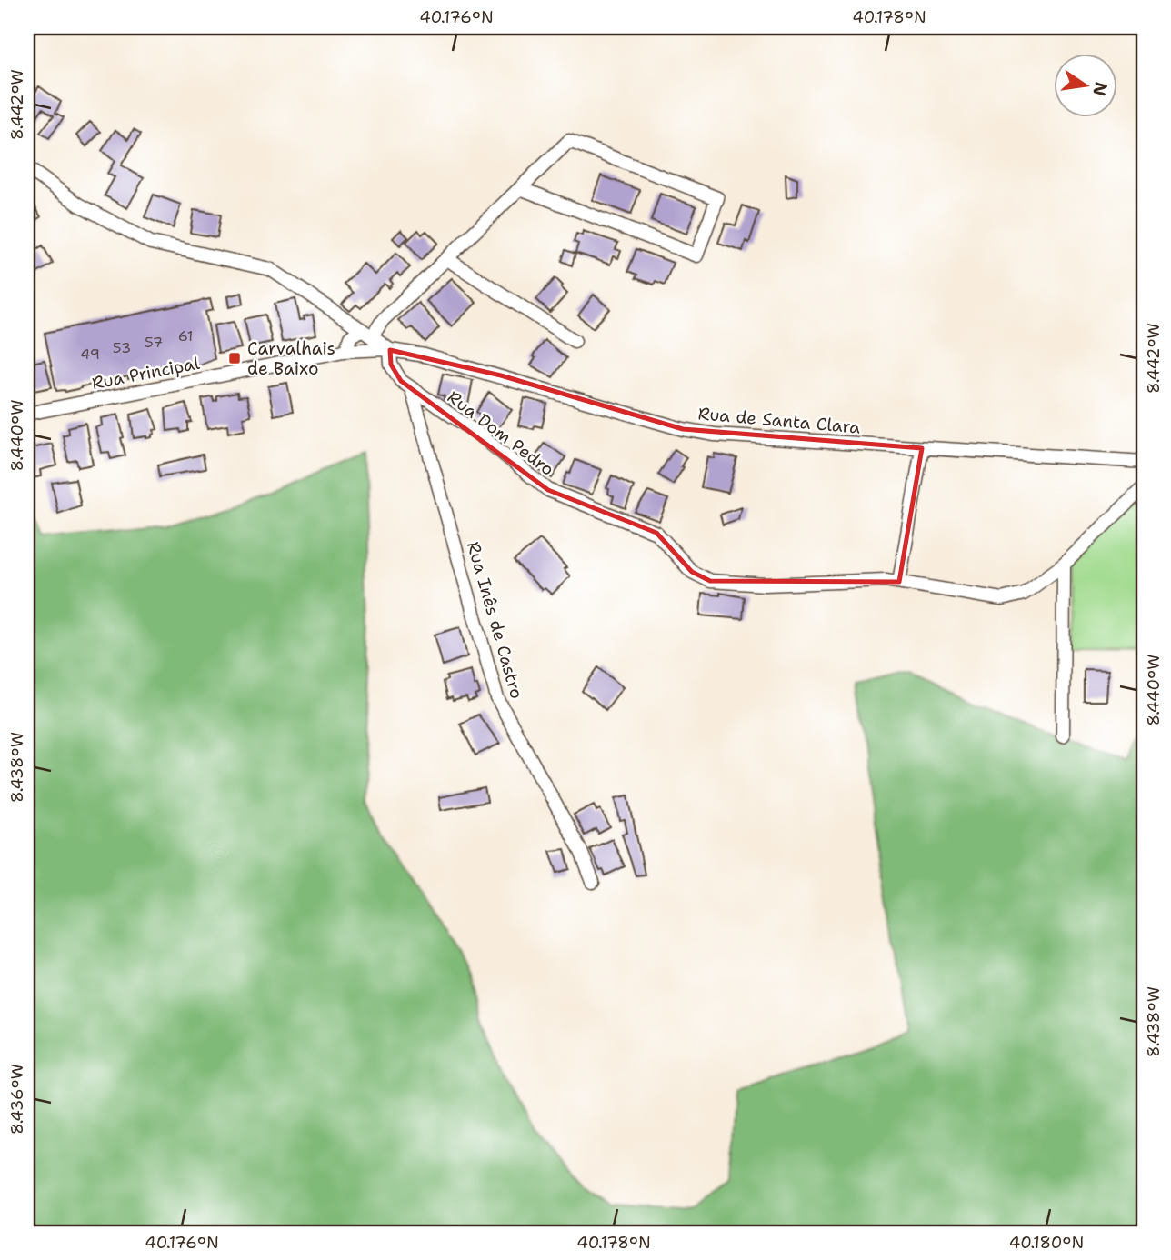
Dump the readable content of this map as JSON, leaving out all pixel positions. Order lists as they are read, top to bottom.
{
  "streets": {
    "street": [
      "Rua Principal",
      "Rua de Santa Clara",
      "Rua Dom Pedro",
      "Rua Inês de Castro"
    ]
  },
  "crossings": [
    ["Rua Principal", "Rua de Santa Clara"],
    ["Rua Principal", "Rua Dom Pedro"],
    ["Rua de Santa Clara", "Rua Dom Pedro"],
    ["Rua Dom Pedro", "Rua Inês de Castro"]
  ],
  "places": {
    "transit": ["Carvalhais de Baixo"]
  },
  "house_numbers": [
    "61",
    "57",
    "53",
    "49"
  ],
  "north": "right",
  "coordinates": [
    "40.176°N",
    "40.178°N",
    "8.442°W",
    "8.440°W",
    "8.438°W",
    "8.436°W",
    "40.180°N"
  ]
}
